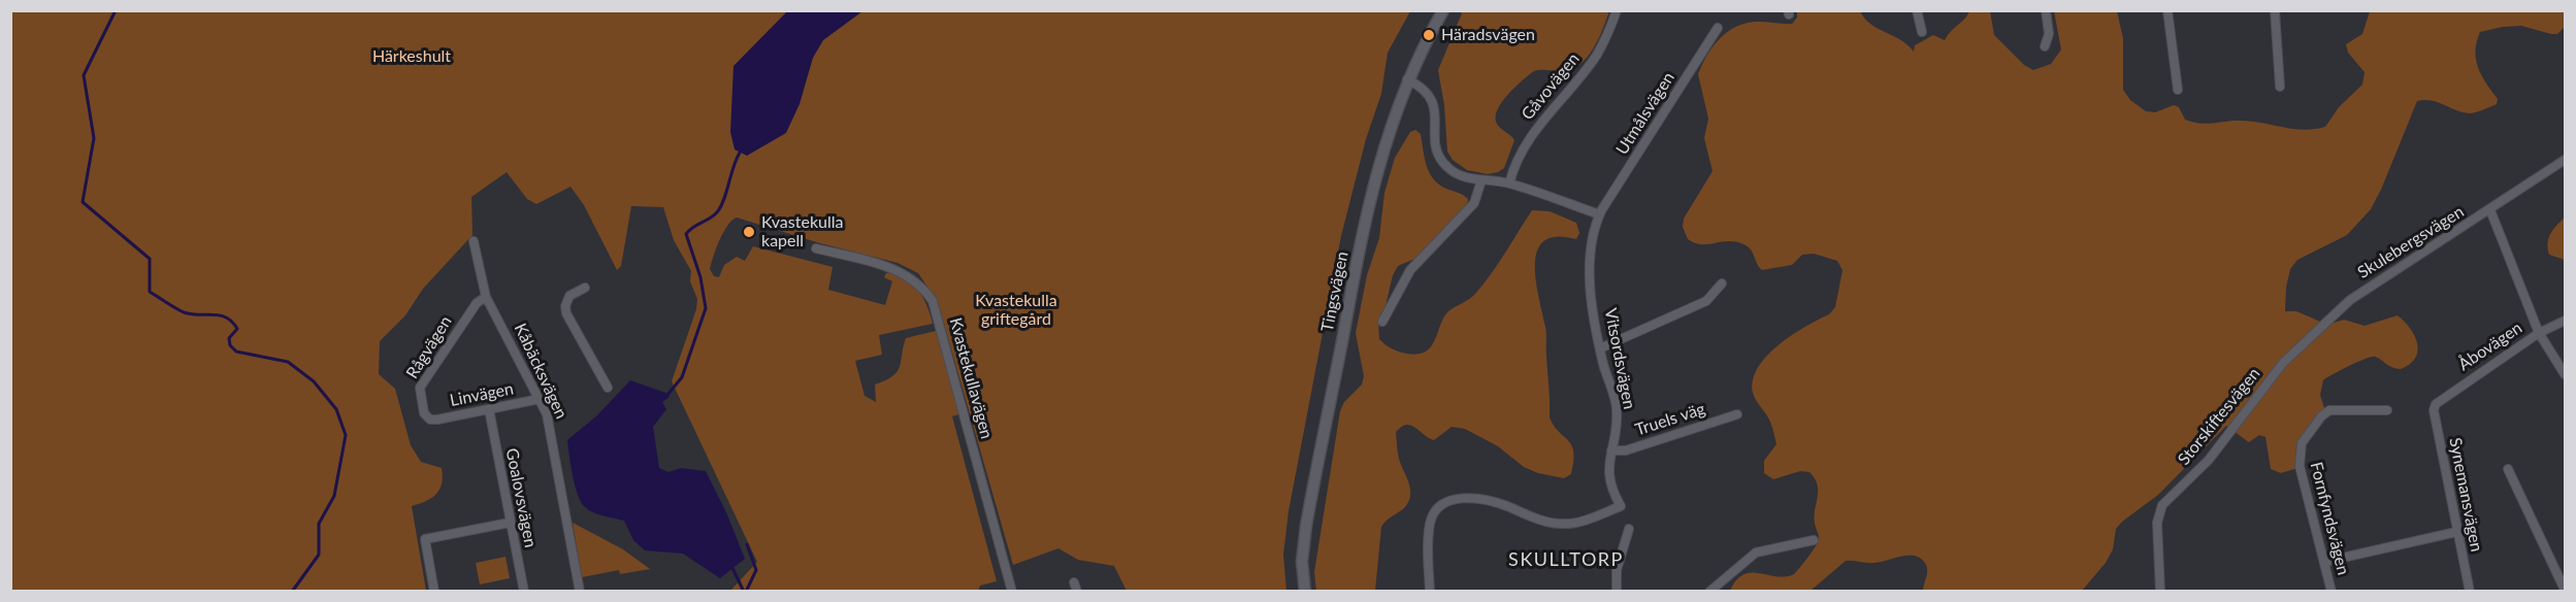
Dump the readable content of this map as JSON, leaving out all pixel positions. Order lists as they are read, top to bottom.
{
  "streets": {
    "street": [
      "Gåvovägen",
      "Utmålsvägen",
      "Skulebergsvägen",
      "Tingsvägen",
      "Åbovägen",
      "Rågvägen",
      "Vitsordsvägen",
      "Kåbäcksvägen",
      "Kvastekullavägen",
      "Linvägen",
      "Storskiftesvägen",
      "Truels väg",
      "Synemansvägen",
      "Goalovsvägen",
      "Fornfyndsvägen"
    ]
  },
  "crossings": [
    ["Utmålsvägen", "Vitsordsvägen"],
    ["Skulebergsvägen", "Storskiftesvägen"],
    ["Åbovägen", "Synemansvägen"],
    ["Rågvägen", "Kåbäcksvägen"],
    ["Rågvägen", "Linvägen"],
    ["Vitsordsvägen", "Truels väg"],
    ["Kåbäcksvägen", "Linvägen"],
    ["Linvägen", "Goalovsvägen"]
  ],
  "districts": ["SKULLTORP"],
  "parks": ["Härkeshult", "Kvastekulla griftegård"],
  "places": ["Häradsvägen", "Kvastekulla kapell"]
}
